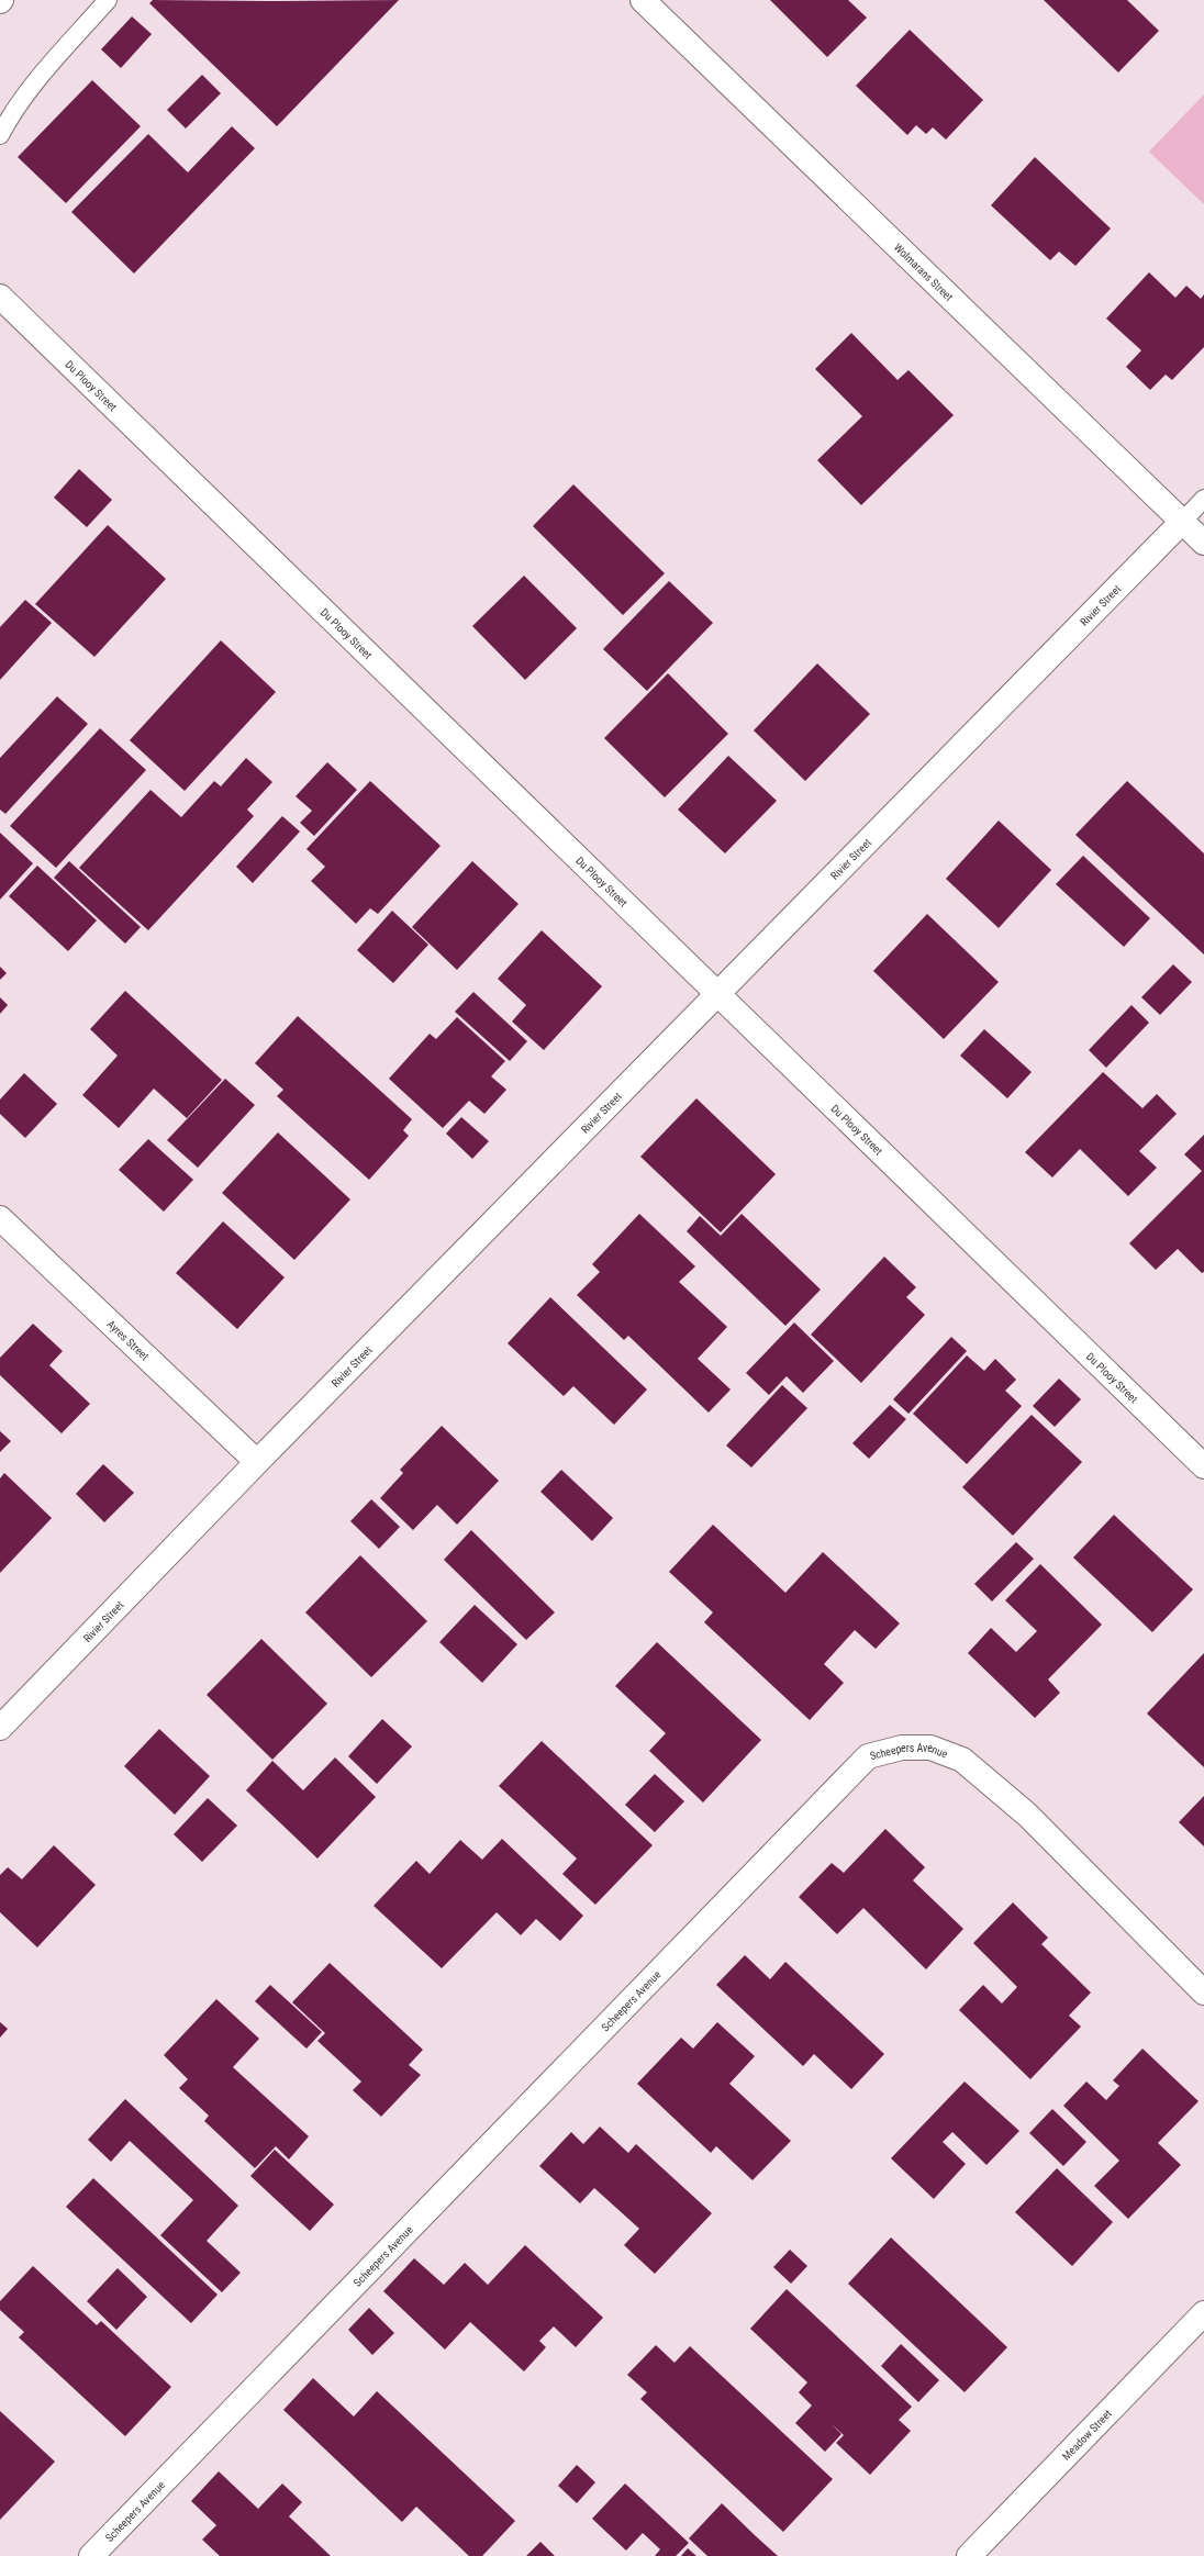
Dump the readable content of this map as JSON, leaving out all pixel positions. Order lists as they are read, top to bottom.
{
  "streets": {
    "street": [
      "Wolmarans Street",
      "Du Plooy Street",
      "Rivier Street",
      "Ayres Street",
      "Scheepers Avenue",
      "Meadow Street"
    ]
  },
  "crossings": [
    ["Wolmarans Street", "Rivier Street"],
    ["Du Plooy Street", "Rivier Street"],
    ["Rivier Street", "Ayres Street"]
  ]
}
